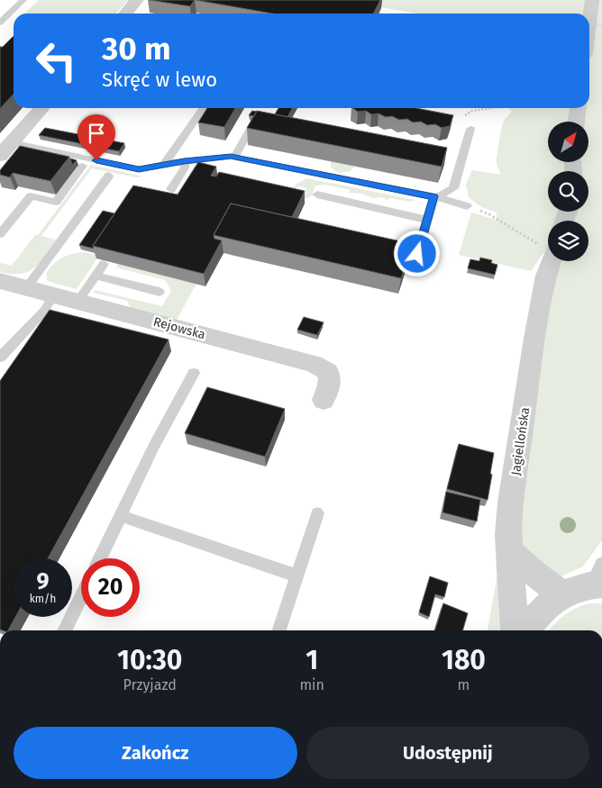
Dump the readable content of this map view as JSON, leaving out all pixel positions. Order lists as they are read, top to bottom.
{
  "streets": {
    "street": ["Rejowska", "Jagiellońska"]
  },
  "north": "top right",
  "page": {
    "turn": ["30 m", "Skręć w lewo"],
    "speed": "9 km/h",
    "limit": "20",
    "eta": [
      "10:30",
      "Przyjazd",
      "1",
      "min",
      "180",
      "m"
    ],
    "buttons": ["Zakończ", "Udostępnij"]
  }
}
